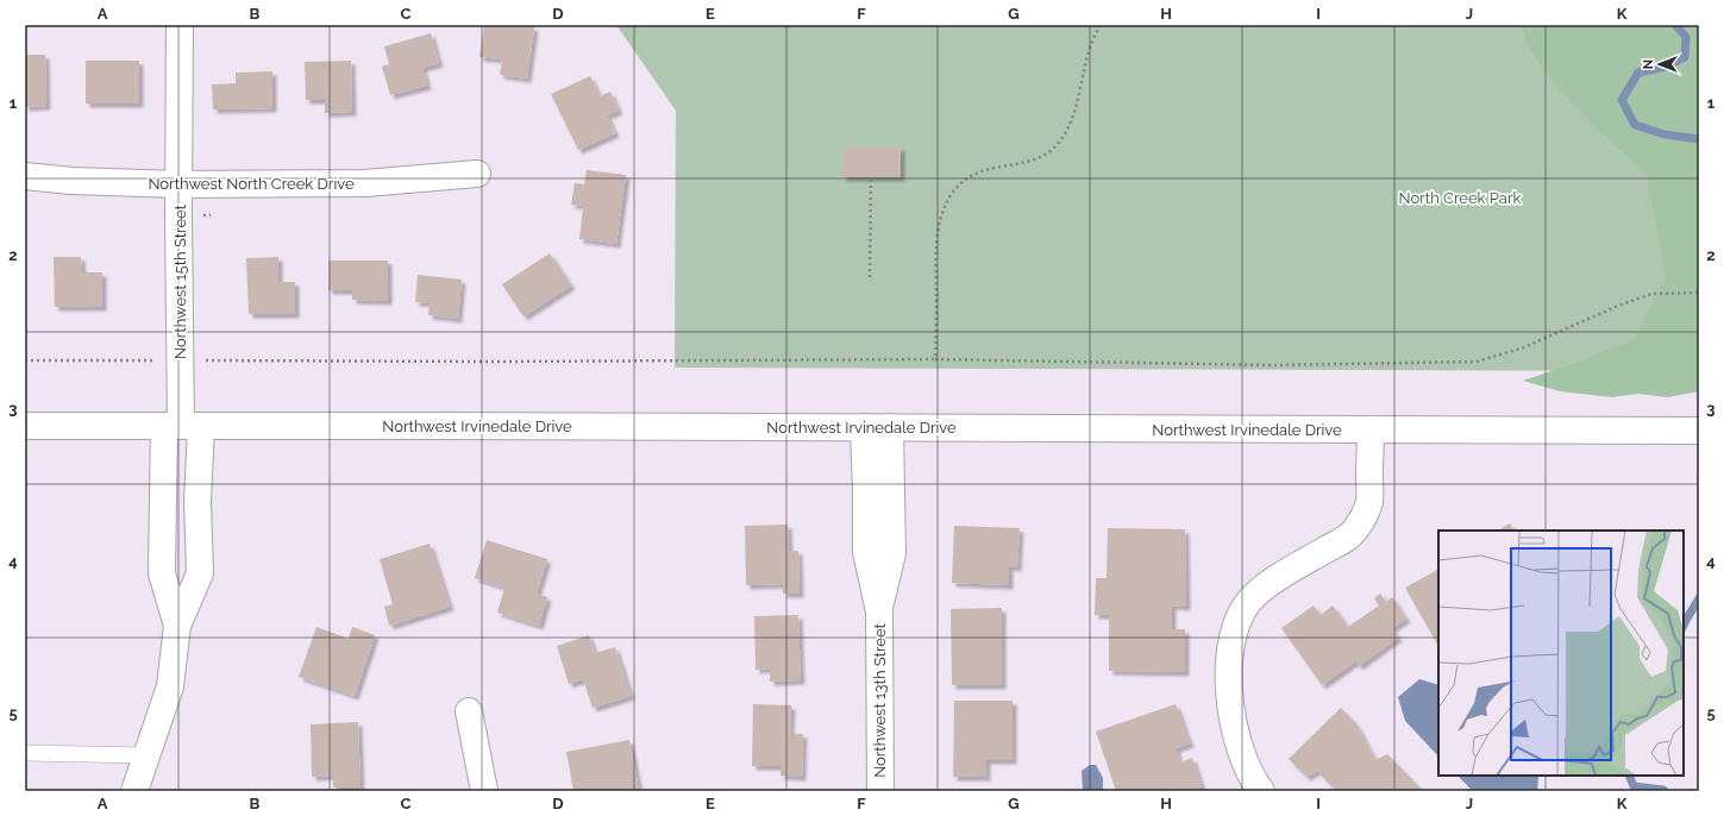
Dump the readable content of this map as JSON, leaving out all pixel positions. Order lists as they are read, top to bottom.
{
  "streets": {
    "street": [
      "Northwest North Creek Drive",
      "Northwest 15th Street",
      "Northwest Irvinedale Drive",
      "Northwest 13th Street"
    ]
  },
  "crossings": [
    ["Northwest North Creek Drive", "Northwest 15th Street"],
    ["Northwest 15th Street", "Northwest Irvinedale Drive"],
    ["Northwest Irvinedale Drive", "Northwest 13th Street"]
  ],
  "parks": ["North Creek Park"],
  "north": "left",
  "grid": {
    "columns": [
      "A",
      "B",
      "C",
      "D",
      "E",
      "F",
      "G",
      "H",
      "I",
      "J",
      "K"
    ],
    "rows": [
      "1",
      "2",
      "3",
      "4",
      "5"
    ]
  }
}
